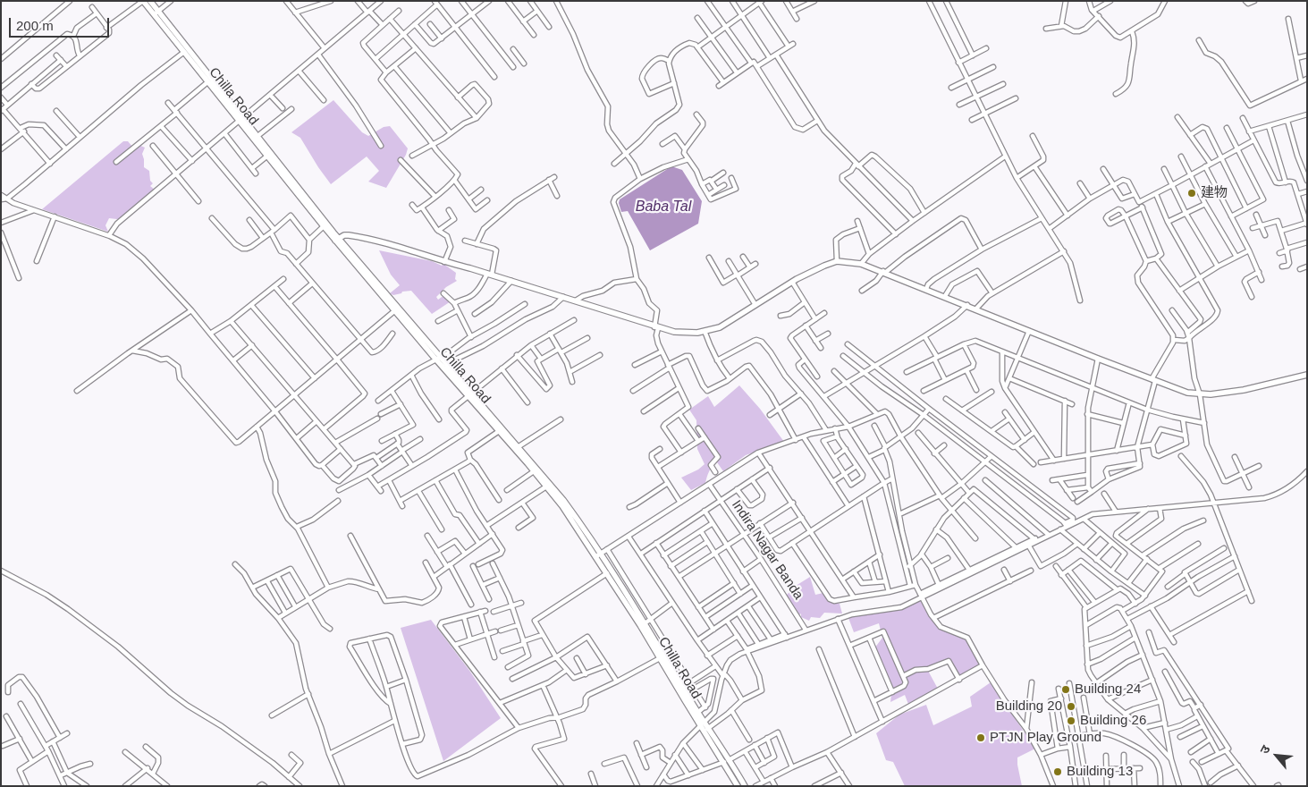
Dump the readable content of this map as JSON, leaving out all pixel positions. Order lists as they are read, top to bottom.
{
  "streets": {
    "main road": ["Chilla Road"],
    "street": ["Indira Nagar Banda"]
  },
  "water": ["Baba Tal"],
  "places": [
    "建物",
    "Building 24",
    "Building 20",
    "Building 26",
    "PTJN Play Ground",
    "Building 13"
  ],
  "scale_bar": "200 m",
  "north": "top left"
}
